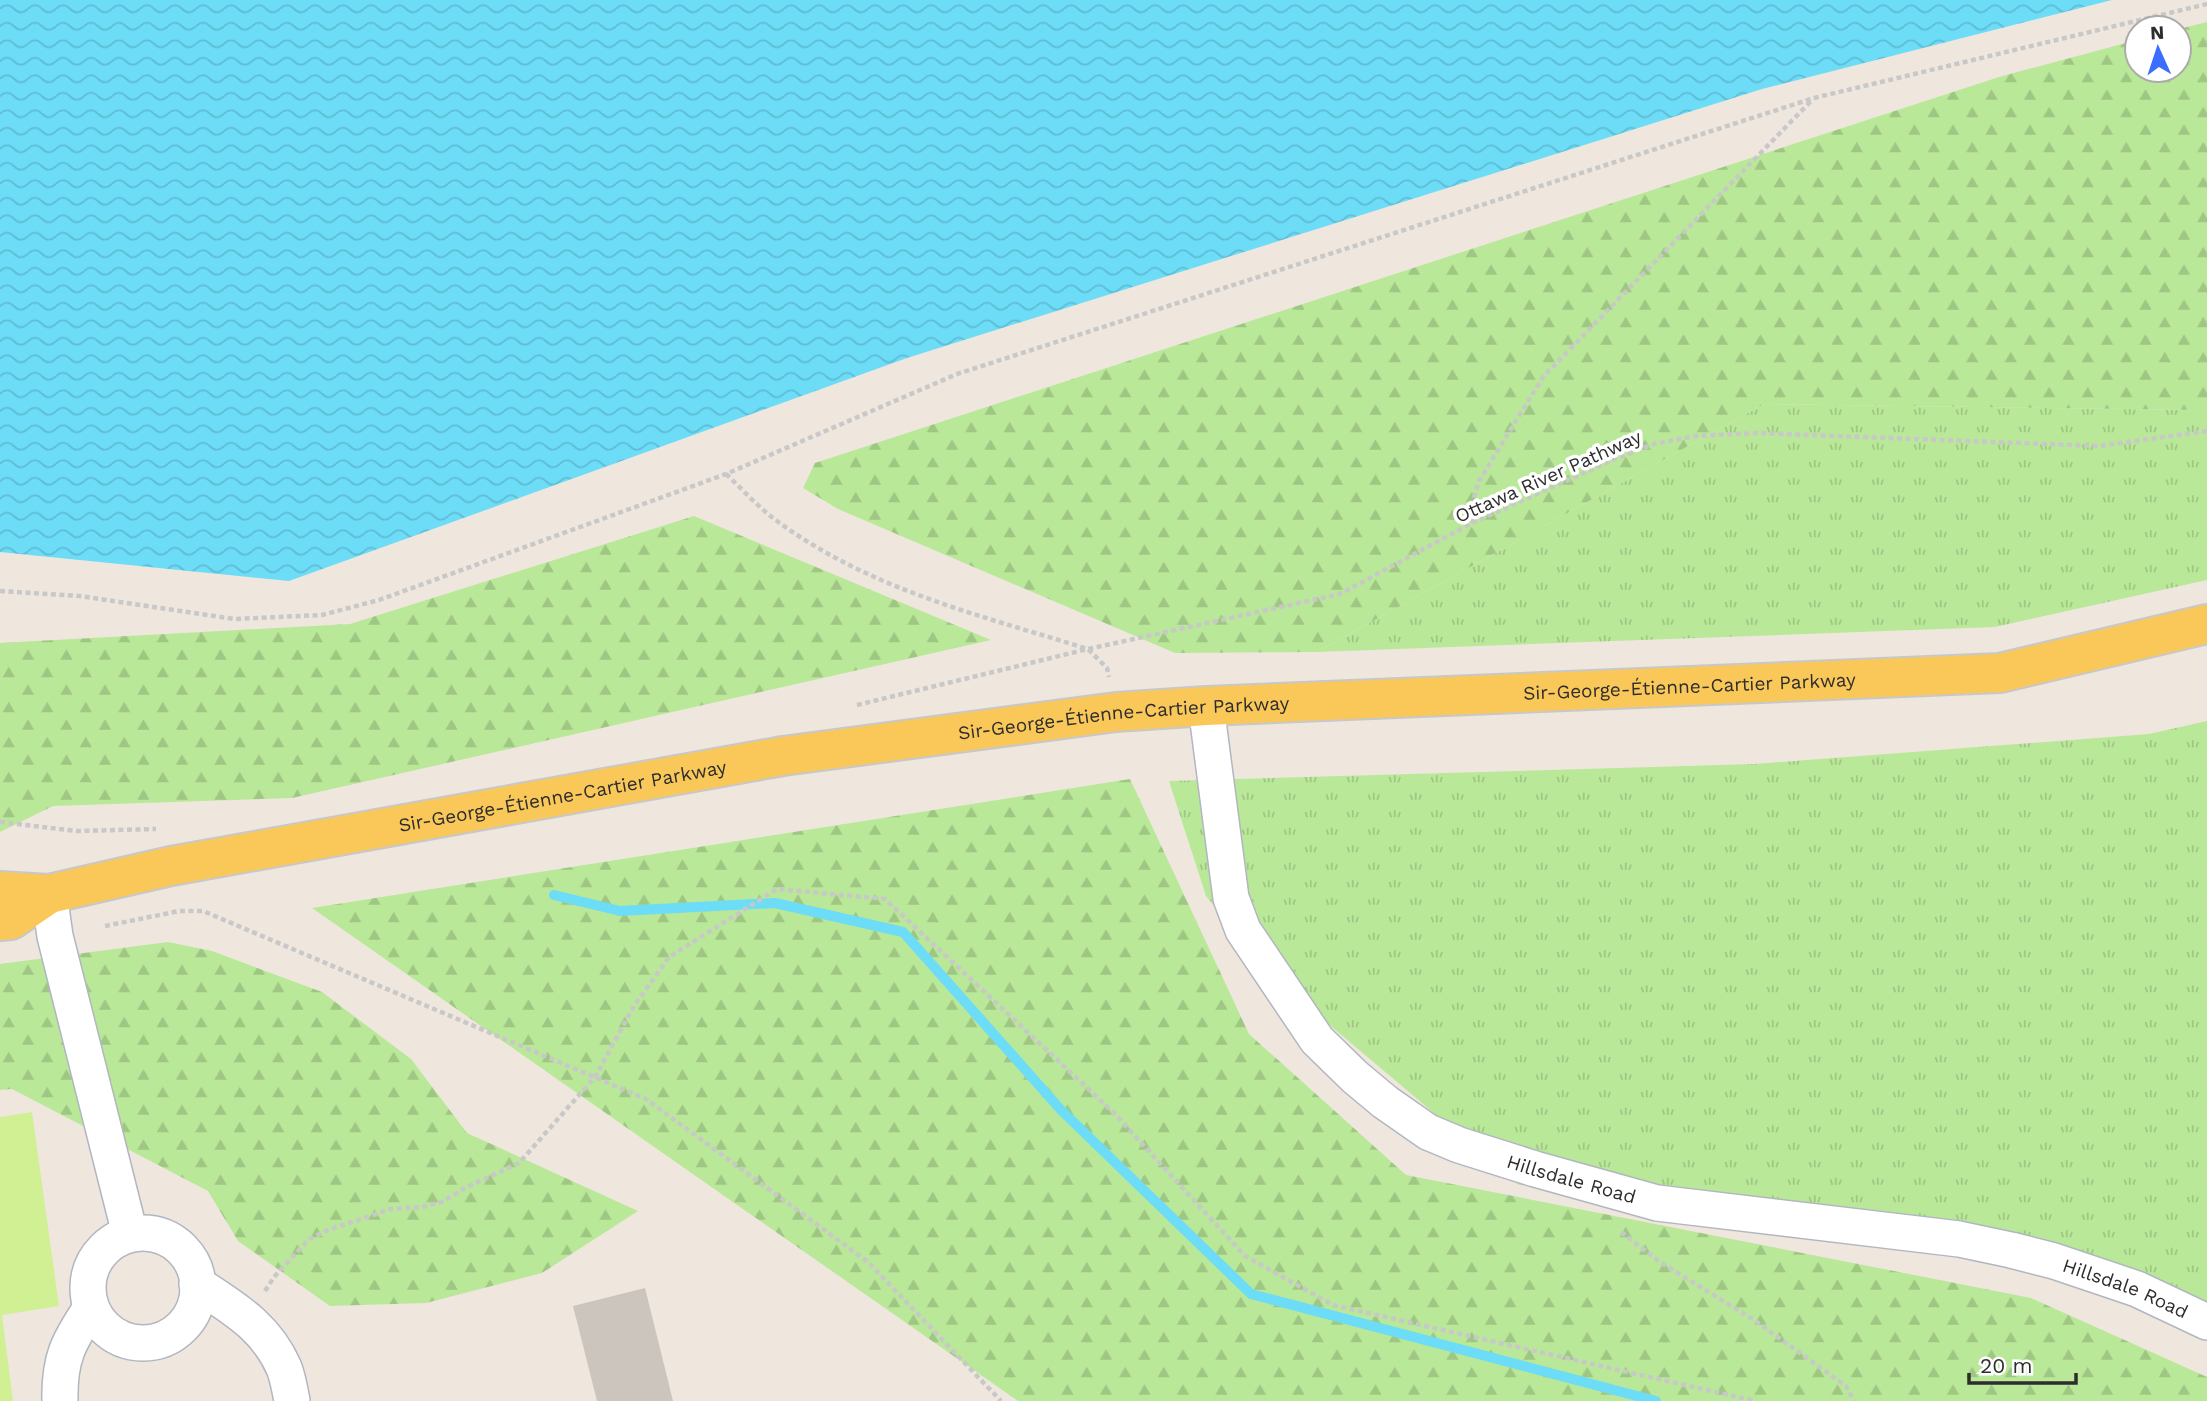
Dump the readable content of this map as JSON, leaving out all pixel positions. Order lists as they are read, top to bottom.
{
  "streets": {
    "main road": ["Sir-George-Étienne-Cartier Parkway"],
    "street": ["Hillsdale Road"],
    "path": ["Ottawa River Pathway"]
  },
  "crossings": [
    ["Sir-George-Étienne-Cartier Parkway", "Hillsdale Road"]
  ],
  "scale_bar": "20 m",
  "north": "top"
}
